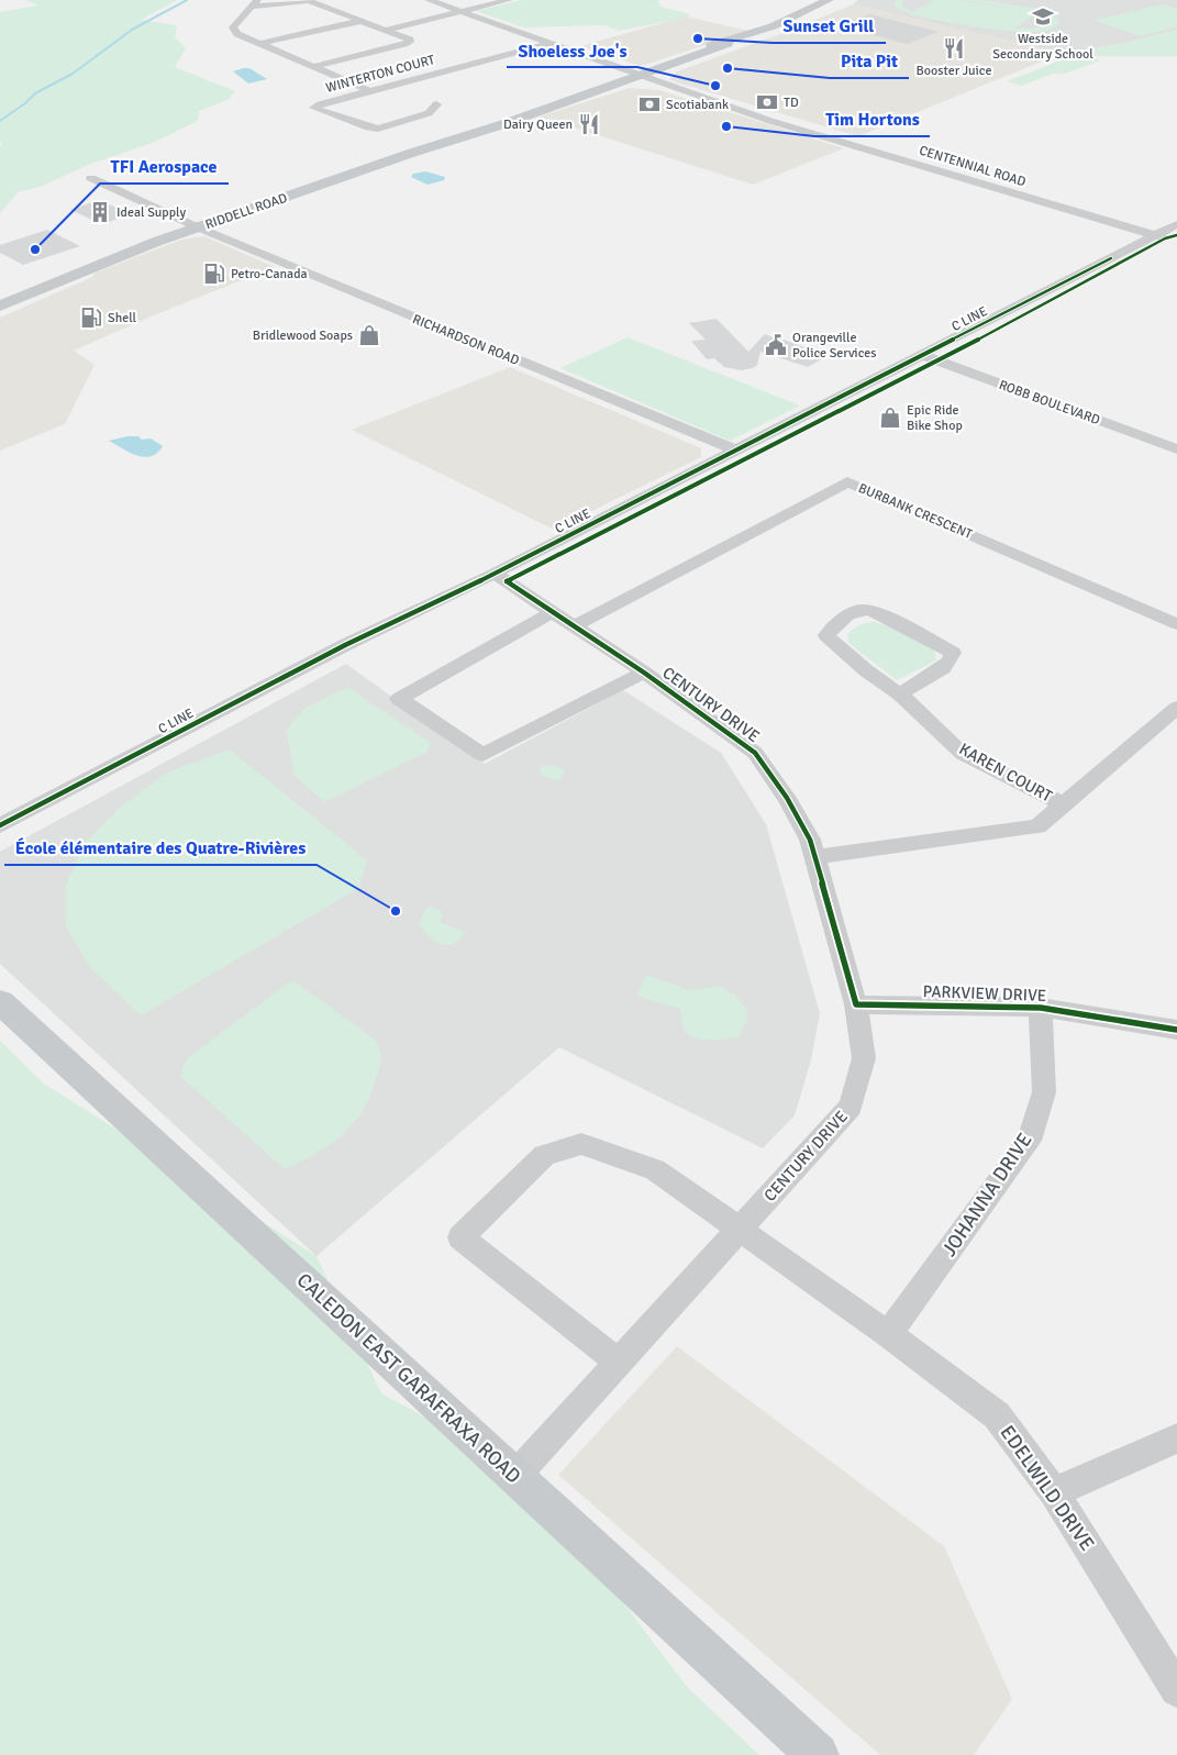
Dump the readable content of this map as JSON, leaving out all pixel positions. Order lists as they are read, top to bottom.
{
  "streets": {
    "main road": ["RIDDELL ROAD", "CALEDON EAST GARAFRAXA ROAD"],
    "street": [
      "WINTERTON COURT",
      "CENTENNIAL ROAD",
      "C LINE",
      "RICHARDSON ROAD",
      "ROBB BOULEVARD",
      "BURBANK CRESCENT",
      "CENTURY DRIVE",
      "KAREN COURT",
      "PARKVIEW DRIVE",
      "JOHANNA DRIVE",
      "EDELWILD DRIVE"
    ]
  },
  "crossings": [
    ["WINTERTON COURT", "CENTENNIAL ROAD"],
    ["CENTENNIAL ROAD", "RIDDELL ROAD"],
    ["CENTENNIAL ROAD", "C LINE"],
    ["RIDDELL ROAD", "RICHARDSON ROAD"],
    ["C LINE", "RICHARDSON ROAD"],
    ["C LINE", "ROBB BOULEVARD"],
    ["C LINE", "CENTURY DRIVE"],
    ["BURBANK CRESCENT", "CENTURY DRIVE"],
    ["CENTURY DRIVE", "PARKVIEW DRIVE"],
    ["CENTURY DRIVE", "CALEDON EAST GARAFRAXA ROAD"],
    ["CENTURY DRIVE", "EDELWILD DRIVE"],
    ["PARKVIEW DRIVE", "JOHANNA DRIVE"],
    ["JOHANNA DRIVE", "EDELWILD DRIVE"]
  ],
  "places": {
    "school or university": ["Westside Secondary School"],
    "other": [
      "Sunset Grill",
      "Pita Pit",
      "Shoeless Joe's",
      "Tim Hortons",
      "TFI Aerospace",
      "École élémentaire des Quatre-Rivières"
    ],
    "restaurant": ["Booster Juice", "Dairy Queen"],
    "bank": ["TD", "Scotiabank"],
    "building": ["Ideal Supply"],
    "fuel station": ["Petro-Canada", "Shell"],
    "shop": ["Bridlewood Soaps", "Epic Ride Bike Shop"],
    "public building": ["Orangeville Police Services"]
  }
}
